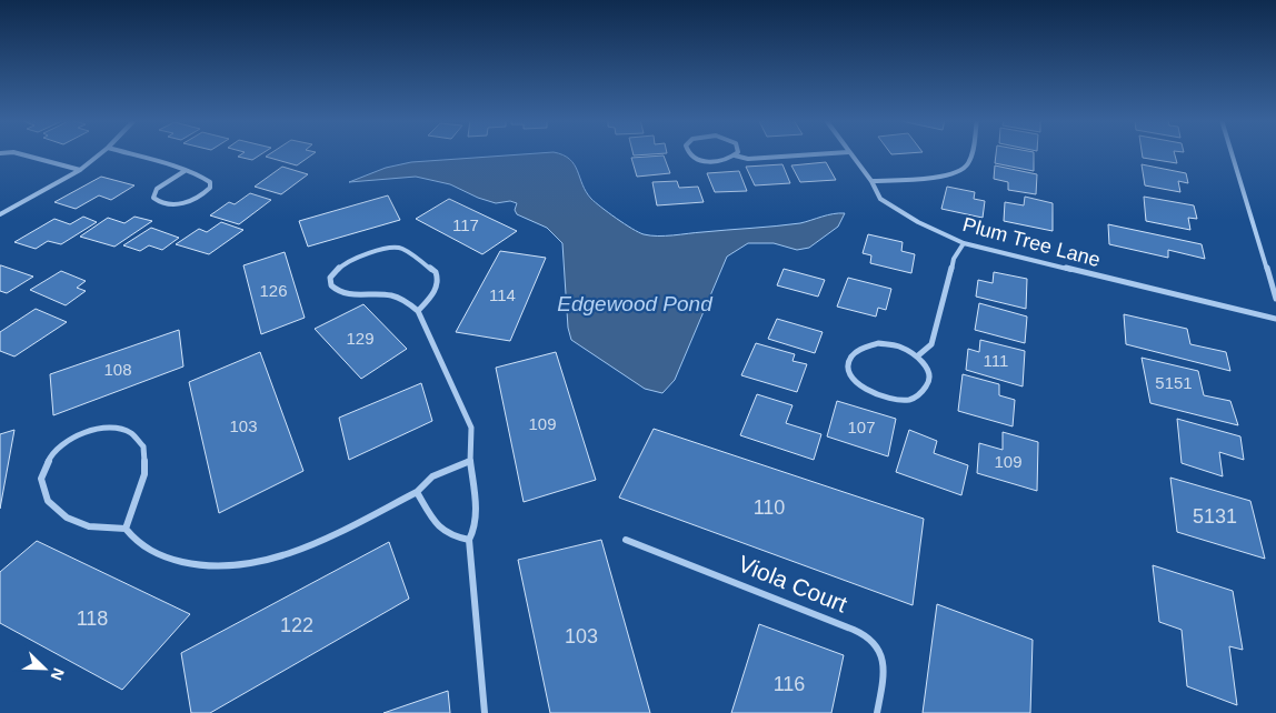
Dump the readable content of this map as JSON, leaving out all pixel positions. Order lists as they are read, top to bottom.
{
  "streets": {
    "street": ["Plum Tree Lane", "Viola Court"]
  },
  "water": ["Edgewood Pond"],
  "house_numbers": [
    "117",
    "126",
    "114",
    "129",
    "111",
    "108",
    "5151",
    "109",
    "103",
    "107",
    "109",
    "110",
    "5131",
    "118",
    "122",
    "103",
    "116"
  ],
  "north": "bottom right"
}
